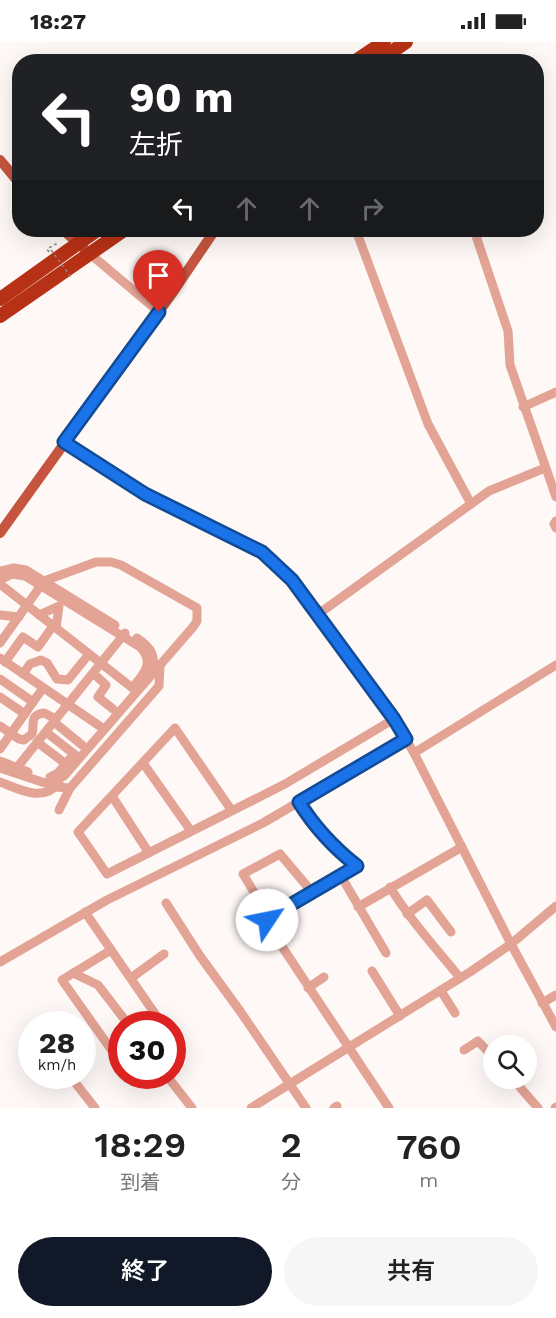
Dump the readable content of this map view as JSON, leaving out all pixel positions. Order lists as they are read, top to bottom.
{
  "page": {
    "status": "18:27",
    "turn": ["90 m", "左折"],
    "speed": "28 km/h",
    "limit": "30",
    "eta": [
      "18:29",
      "到着",
      "2",
      "分",
      "760",
      "m"
    ],
    "buttons": ["終了", "共有"]
  }
}
